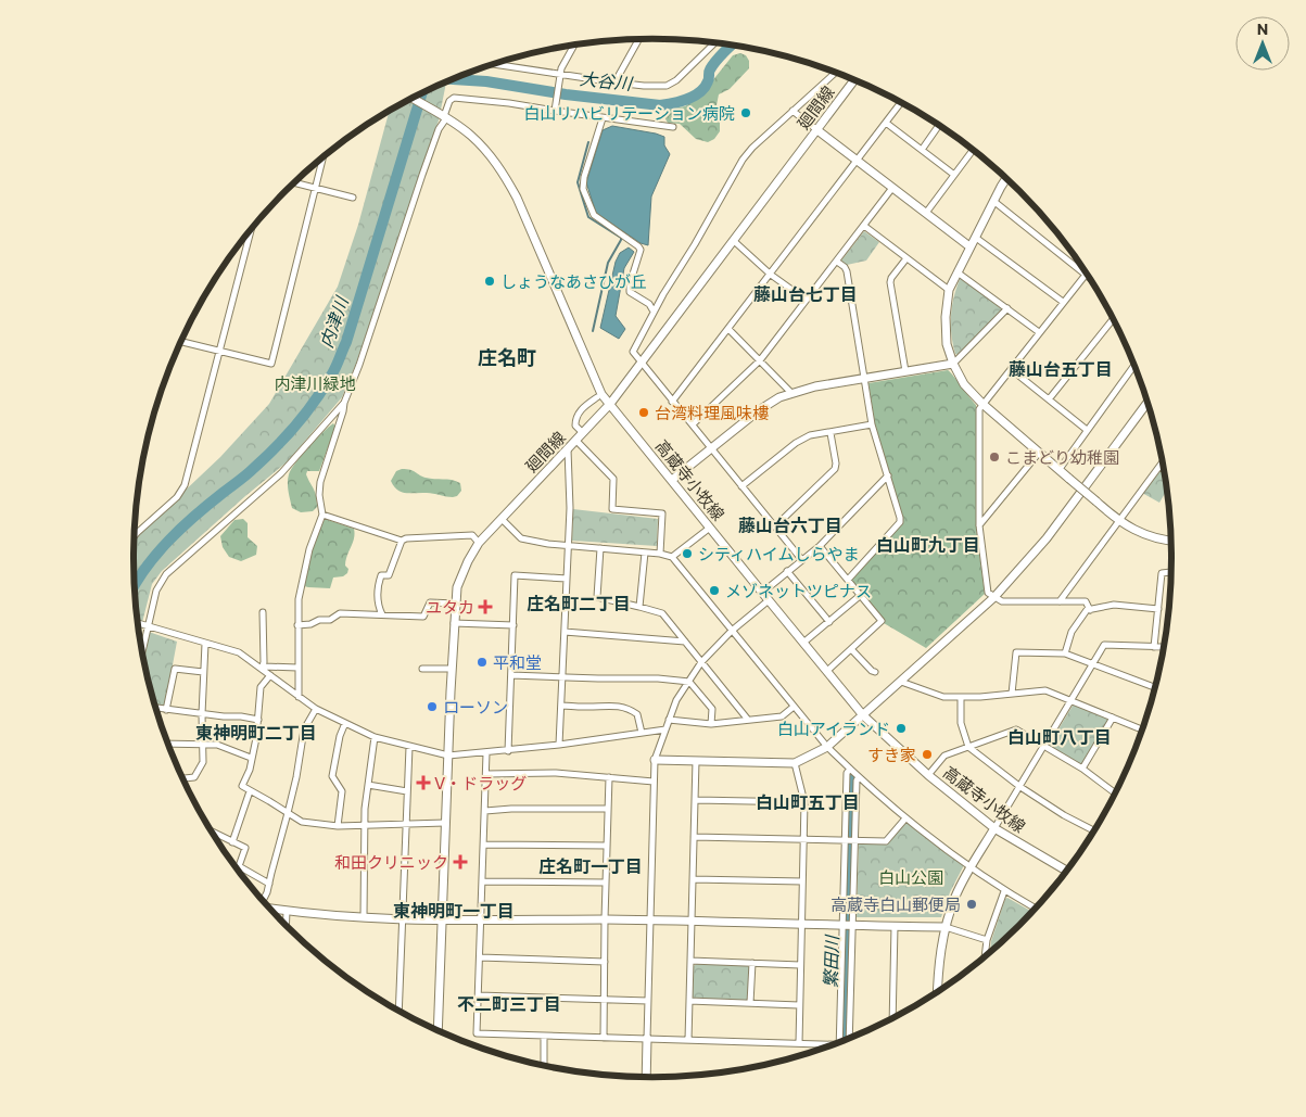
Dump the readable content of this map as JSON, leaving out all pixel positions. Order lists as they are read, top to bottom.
{
  "streets": {
    "street": ["廻間線", "高蔵寺小牧線"]
  },
  "crossings": [
    ["廻間線", "高蔵寺小牧線"]
  ],
  "districts": [
    "藤山台七丁目",
    "庄名町",
    "藤山台五丁目",
    "藤山台六丁目",
    "白山町九丁目",
    "庄名町二丁目",
    "東神明町二丁目",
    "白山町八丁目",
    "白山町五丁目",
    "庄名町一丁目",
    "東神明町一丁目",
    "不二町三丁目"
  ],
  "water": ["大谷川", "内津川", "繁田川"],
  "parks": ["内津川緑地", "白山公園"],
  "places": {
    "other": [
      "白山リハビリテーション病院",
      "しょうなあさひが丘",
      "台湾料理風味樓",
      "こまどり幼稚園",
      "シティハイムしらやま",
      "メゾネットツピナス",
      "平和堂",
      "ローソン",
      "白山アイランド",
      "すき家",
      "高蔵寺白山郵便局"
    ],
    "health": ["ユタカ", "V・ドラッグ", "和田クリニック"]
  },
  "north": "top"
}
